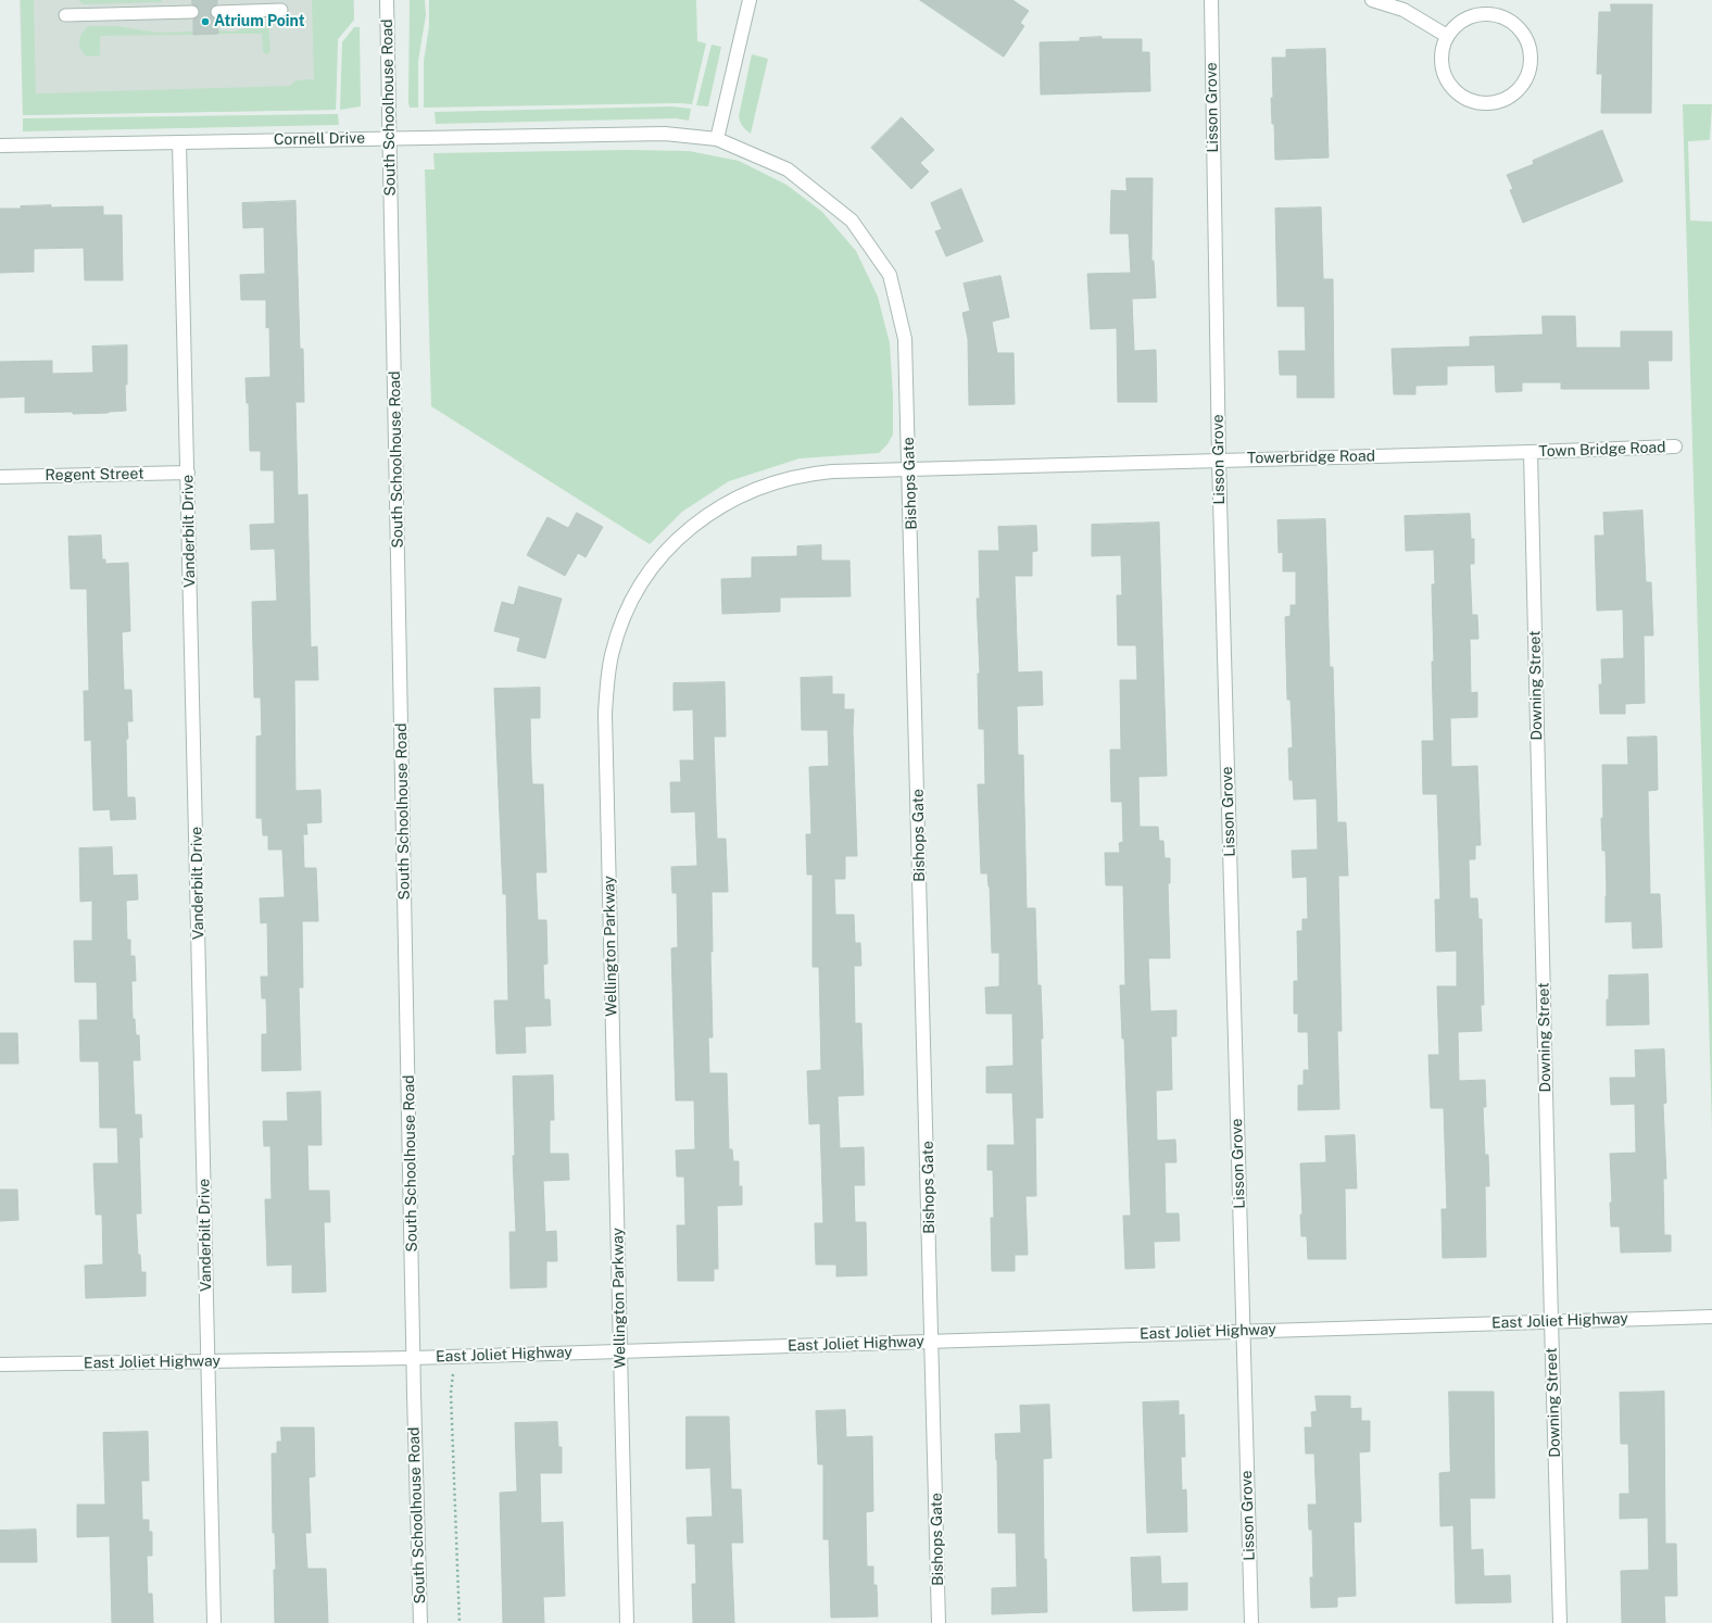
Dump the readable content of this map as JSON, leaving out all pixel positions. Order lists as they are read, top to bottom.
{
  "streets": {
    "street": [
      "South Schoolhouse Road",
      "Lisson Grove",
      "Cornell Drive",
      "Town Bridge Road",
      "Towerbridge Road",
      "Regent Street",
      "Bishops Gate",
      "Vanderbilt Drive",
      "Downing Street",
      "Wellington Parkway",
      "East Joliet Highway"
    ]
  },
  "crossings": [
    ["South Schoolhouse Road", "Cornell Drive"],
    ["South Schoolhouse Road", "East Joliet Highway"],
    ["Lisson Grove", "Towerbridge Road"],
    ["Lisson Grove", "East Joliet Highway"],
    ["Cornell Drive", "Bishops Gate"],
    ["Cornell Drive", "Vanderbilt Drive"],
    ["Town Bridge Road", "Towerbridge Road"],
    ["Town Bridge Road", "Downing Street"],
    ["Towerbridge Road", "Bishops Gate"],
    ["Towerbridge Road", "Downing Street"],
    ["Towerbridge Road", "Wellington Parkway"],
    ["Regent Street", "Vanderbilt Drive"],
    ["Bishops Gate", "Wellington Parkway"],
    ["Bishops Gate", "East Joliet Highway"],
    ["Vanderbilt Drive", "East Joliet Highway"],
    ["Downing Street", "East Joliet Highway"],
    ["Wellington Parkway", "East Joliet Highway"]
  ],
  "places": ["Atrium Point"]
}
